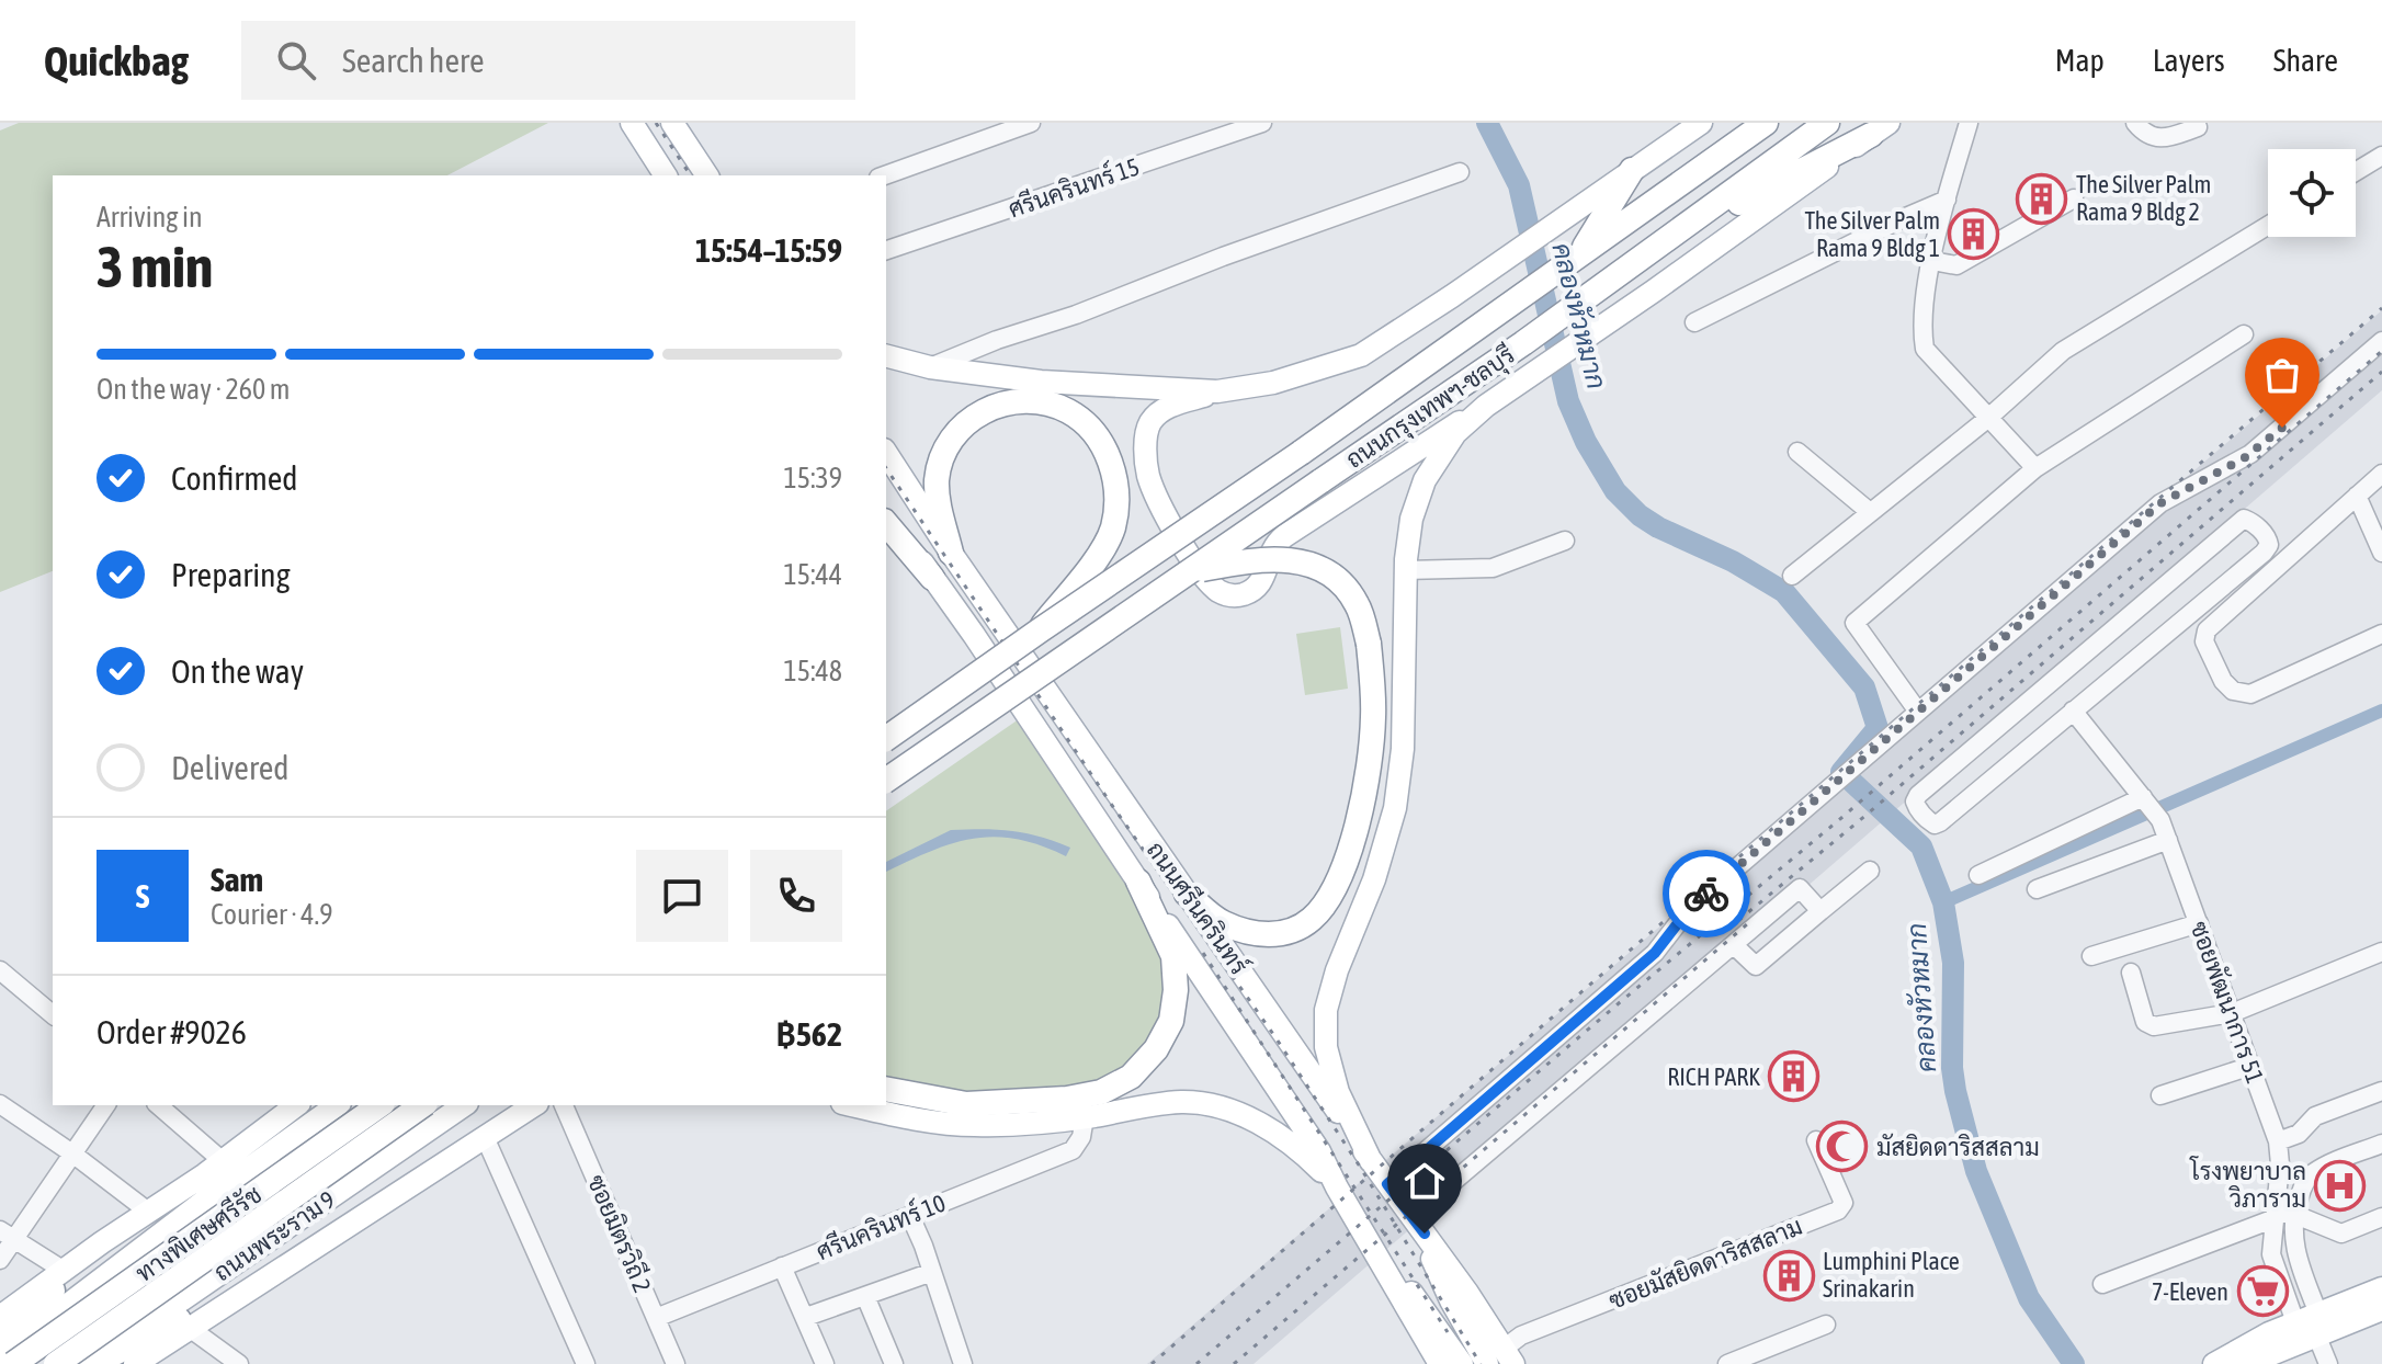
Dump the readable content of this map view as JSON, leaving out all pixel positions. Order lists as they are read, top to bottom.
{
  "streets": {
    "highway": ["ถนนกรุงเทพฯ-ชลบุรี", "ทางพิเศษศรีรัช"],
    "main road": ["ถนนศรีนครินทร์", "ถนนพระราม 9"],
    "street": [
      "ศรีนครินทร์ 15",
      "ซอยพัฒนาการ 51",
      "ศรีนครินทร์ 10",
      "ซอยมิตรวิถี 2",
      "ซอยมัสยิดดาริสสลาม"
    ]
  },
  "crossings": [
    ["ถนนศรีนครินทร์", "ซอยมัสยิดดาริสสลาม"],
    ["ศรีนครินทร์ 10", "ซอยมิตรวิถี 2"],
    ["ทางพิเศษศรีรัช", "ถนนพระราม 9"]
  ],
  "water": ["คลองหัวหมาก"],
  "places": {
    "building": [
      "The Silver Palm Rama 9 Bldg 2",
      "The Silver Palm Rama 9 Bldg 1",
      "RICH PARK",
      "Lumphini Place Srinakarin"
    ],
    "mosque": ["มัสยิดดาริสสลาม"],
    "hospital": ["โรงพยาบาล วิภาราม"],
    "supermarket": ["7-Eleven"]
  },
  "page": {
    "header": "Quickbag",
    "search": "Search here",
    "nav": ["Map", "Layers", "Share"],
    "heading": ["3 min", "Arriving in", "15:54–15:59"],
    "panel": [
      "Sam",
      "Courier · 4.9",
      "Order #9026",
      "฿562"
    ],
    "bar": "On the way · 260 m",
    "list": [
      ["Confirmed", "15:39"],
      ["Preparing", "15:44"],
      ["On the way", "15:48"],
      "Delivered"
    ],
    "round": "S"
  }
}
